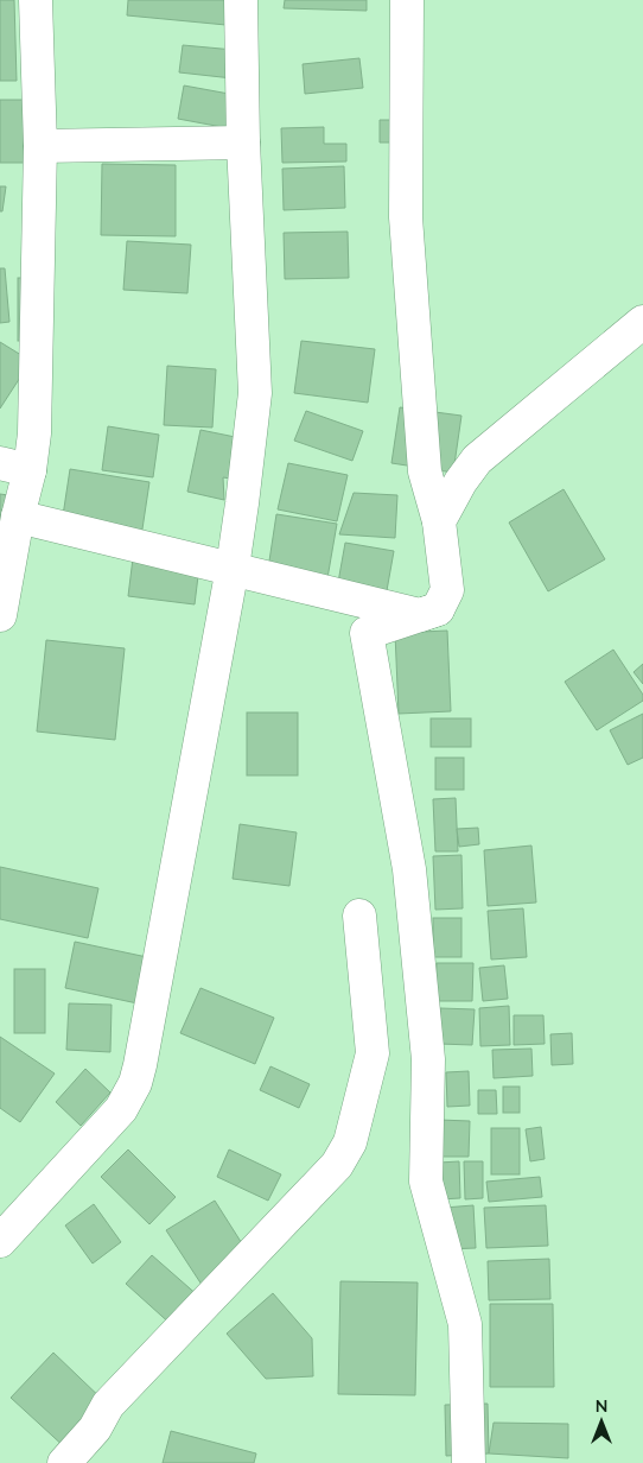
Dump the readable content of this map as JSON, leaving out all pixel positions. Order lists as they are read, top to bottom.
{
  "north": "top"
}
